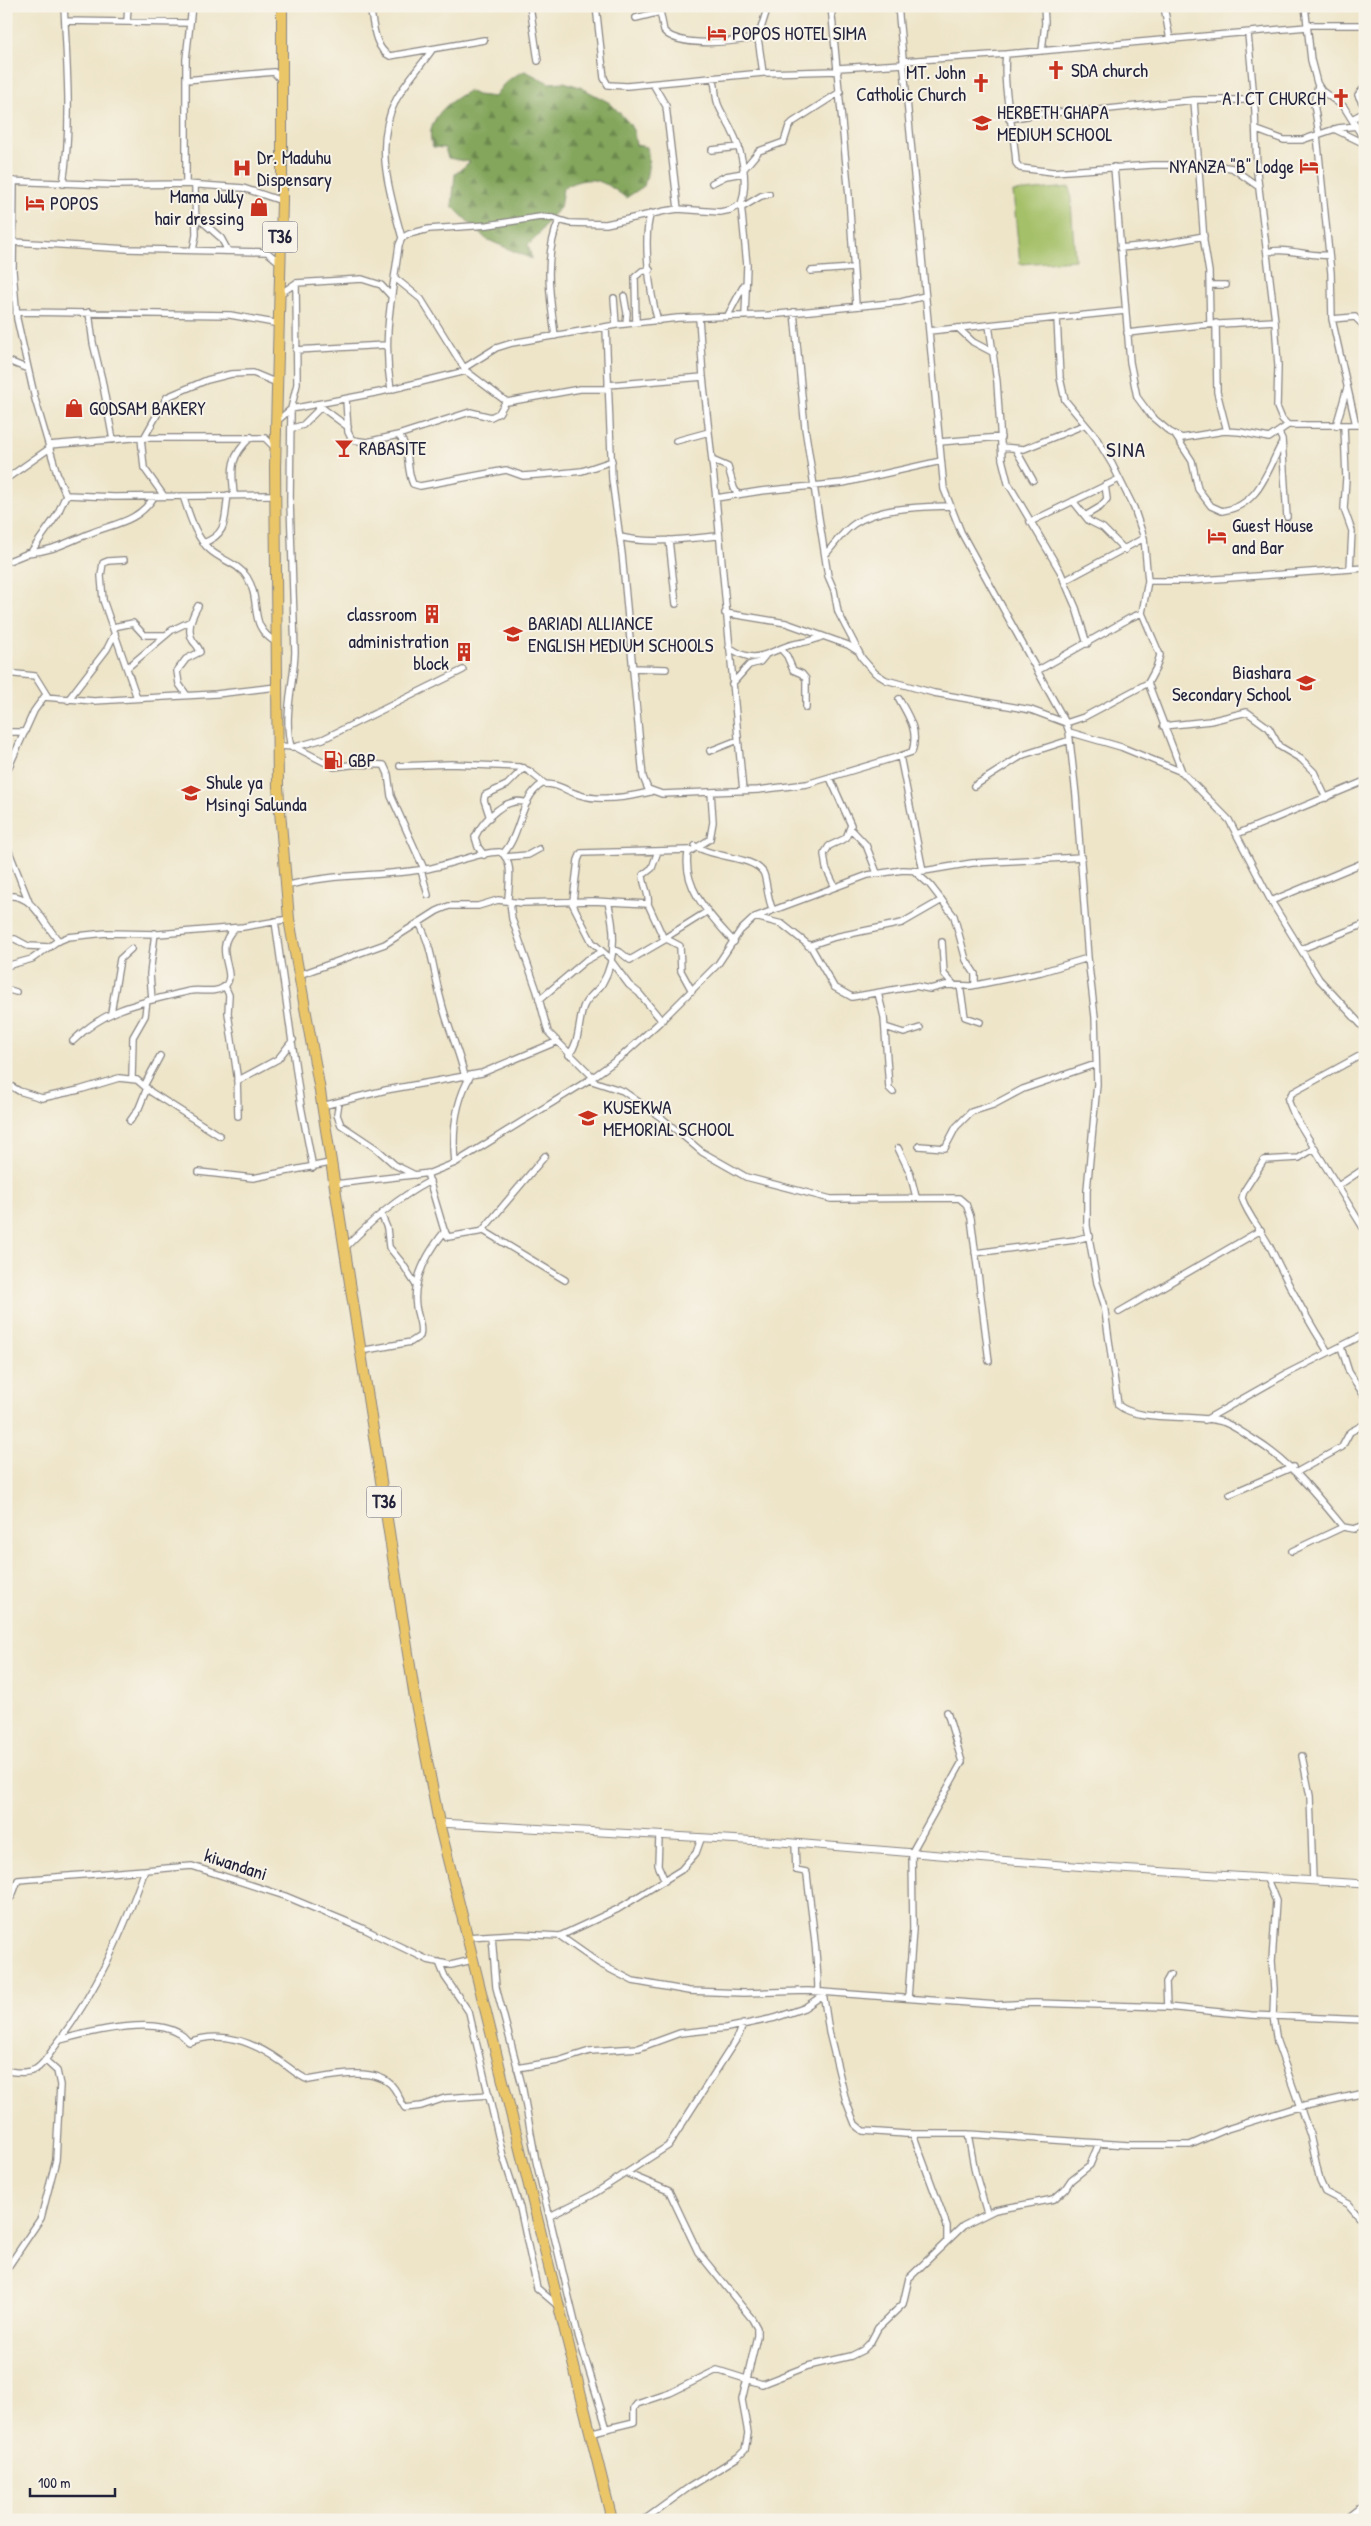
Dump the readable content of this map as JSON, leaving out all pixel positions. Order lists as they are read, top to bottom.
{
  "streets": {
    "highway": ["T36"],
    "street": ["kiwandani"]
  },
  "crossings": [
    ["T36", "kiwandani"]
  ],
  "districts": ["SINA"],
  "places": {
    "hotel": [
      "POPOS HOTEL SIMA",
      "NYANZA \"B\" Lodge",
      "POPOS",
      "Guest House and Bar"
    ],
    "church": ["SDA church", "MT. John Catholic Church", "A I CT CHURCH"],
    "school or university": [
      "HERBETH GHAPA MEDIUM SCHOOL",
      "BARIADI ALLIANCE ENGLISH MEDIUM SCHOOLS",
      "Biashara Secondary School",
      "Shule ya Msingi Salunda",
      "KUSEKWA MEMORIAL SCHOOL"
    ],
    "hospital": ["Dr. Maduhu Dispensary"],
    "shop": ["Mama Jully hair dressing", "GODSAM BAKERY"],
    "bar": ["RABASITE"],
    "building": ["classroom", "administration block"],
    "fuel station": ["GBP"]
  },
  "scale_bar": "100 m"
}
